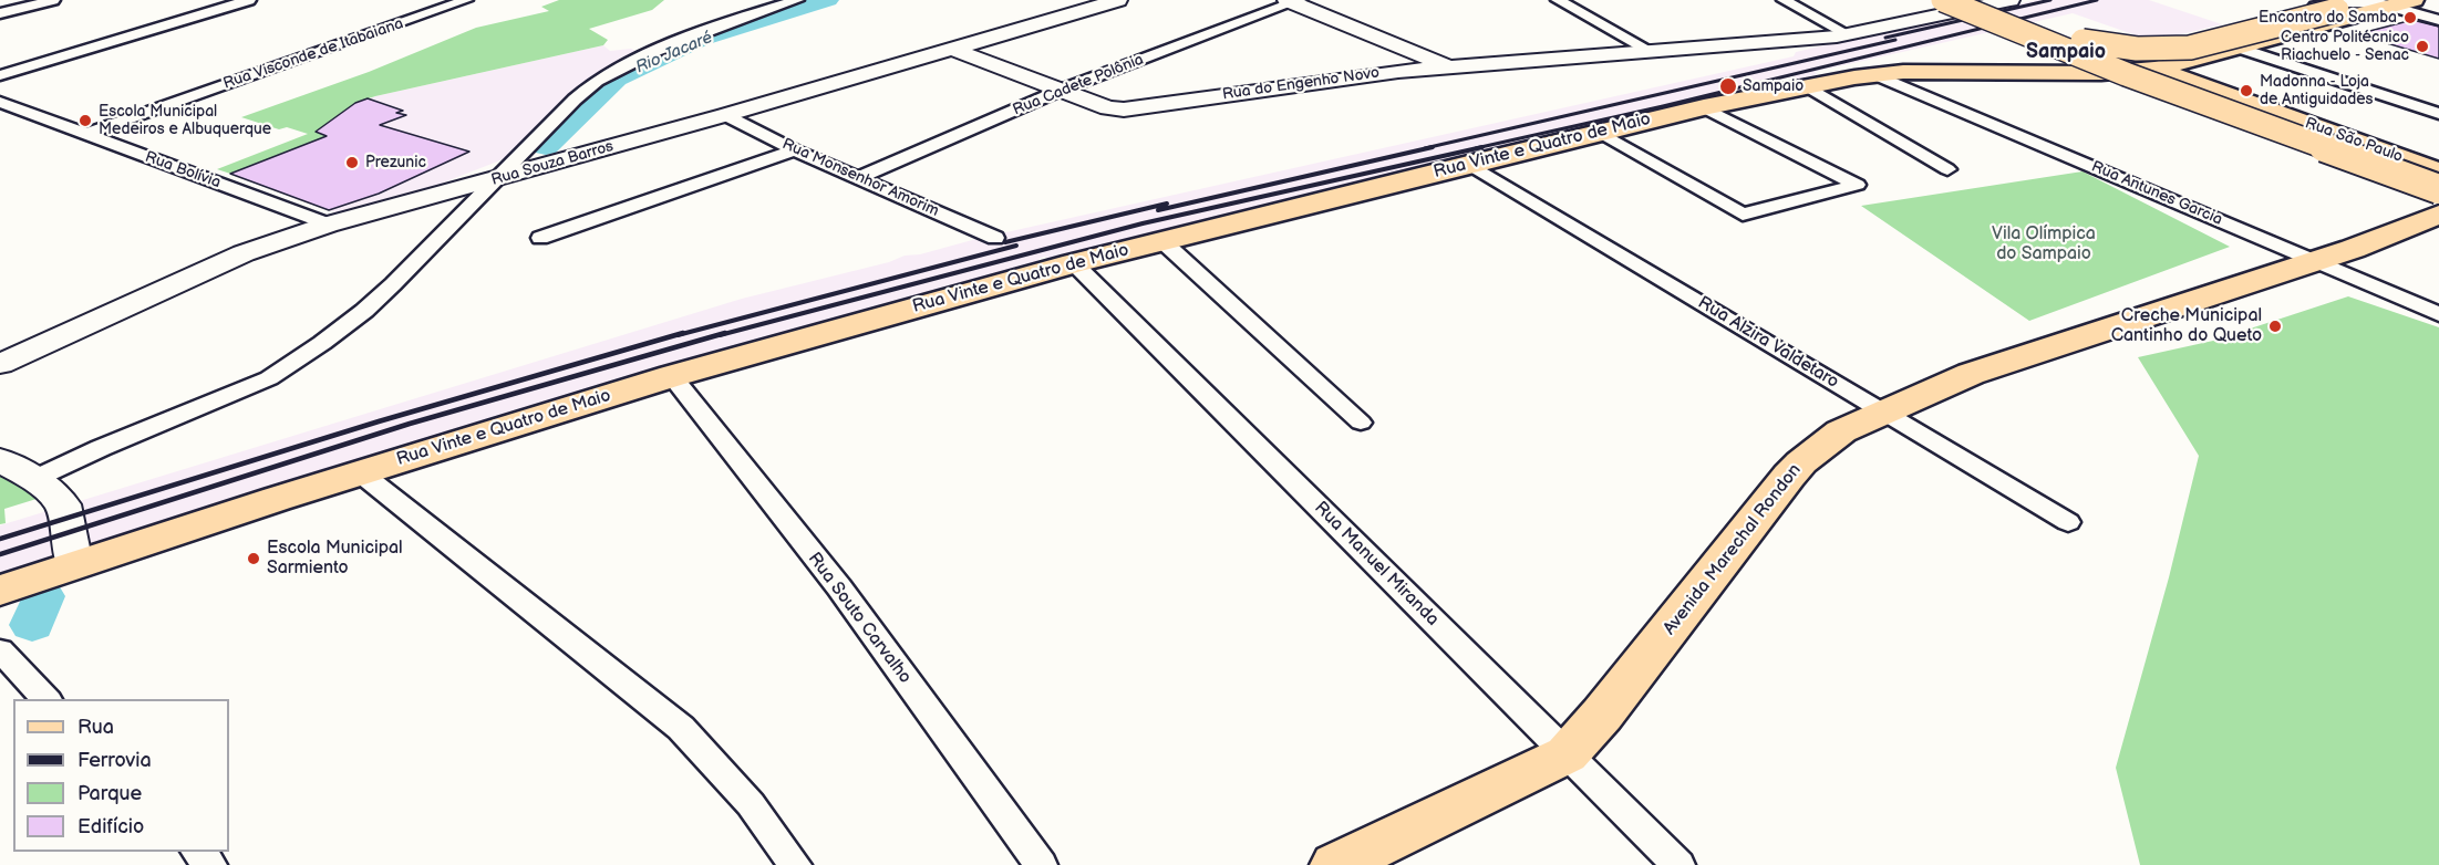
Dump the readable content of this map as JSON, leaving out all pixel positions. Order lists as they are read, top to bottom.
{
  "streets": {
    "main road": [
      "Rua do Engenho Novo",
      "Rua São Paulo",
      "Rua Vinte e Quatro de Maio",
      "Rua Souza Barros",
      "Avenida Marechal Rondon"
    ],
    "street": [
      "Rua Visconde de Itabaiana",
      "Rua Cadete Polônia",
      "Rua Bolívia",
      "Rua Monsenhor Amorim",
      "Rua Antunes Garcia",
      "Rua Alzira Valdetaro",
      "Rua Manuel Miranda",
      "Rua Souto Carvalho"
    ]
  },
  "crossings": [
    ["Rua Visconde de Itabaiana", "Rua Bolívia"],
    ["Rua do Engenho Novo", "Rua Cadete Polônia"],
    ["Rua do Engenho Novo", "Rua Souza Barros"],
    ["Rua Cadete Polônia", "Rua Monsenhor Amorim"],
    ["Rua São Paulo", "Rua Vinte e Quatro de Maio"],
    ["Rua Vinte e Quatro de Maio", "Rua Antunes Garcia"],
    ["Rua Vinte e Quatro de Maio", "Rua Alzira Valdetaro"],
    ["Rua Vinte e Quatro de Maio", "Rua Manuel Miranda"],
    ["Rua Vinte e Quatro de Maio", "Rua Souto Carvalho"],
    ["Rua Souza Barros", "Rua Bolívia"],
    ["Rua Souza Barros", "Rua Monsenhor Amorim"],
    ["Rua Antunes Garcia", "Avenida Marechal Rondon"],
    ["Rua Alzira Valdetaro", "Avenida Marechal Rondon"],
    ["Avenida Marechal Rondon", "Rua Manuel Miranda"]
  ],
  "districts": ["Sampaio"],
  "water": ["Rio Jacaré"],
  "parks": ["Vila Olímpica do Sampaio"],
  "places": [
    "Encontro do Samba",
    "Centro Politécnico Riachuelo - Senac",
    "Sampaio",
    "Madonna - Loja de Antiguidades",
    "Escola Municipal Medeiros e Albuquerque",
    "Prezunic",
    "Creche Municipal Cantinho do Queto",
    "Escola Municipal Sarmiento"
  ],
  "legend": [
    "Rua",
    "Ferrovia",
    "Parque",
    "Edifício"
  ]
}
